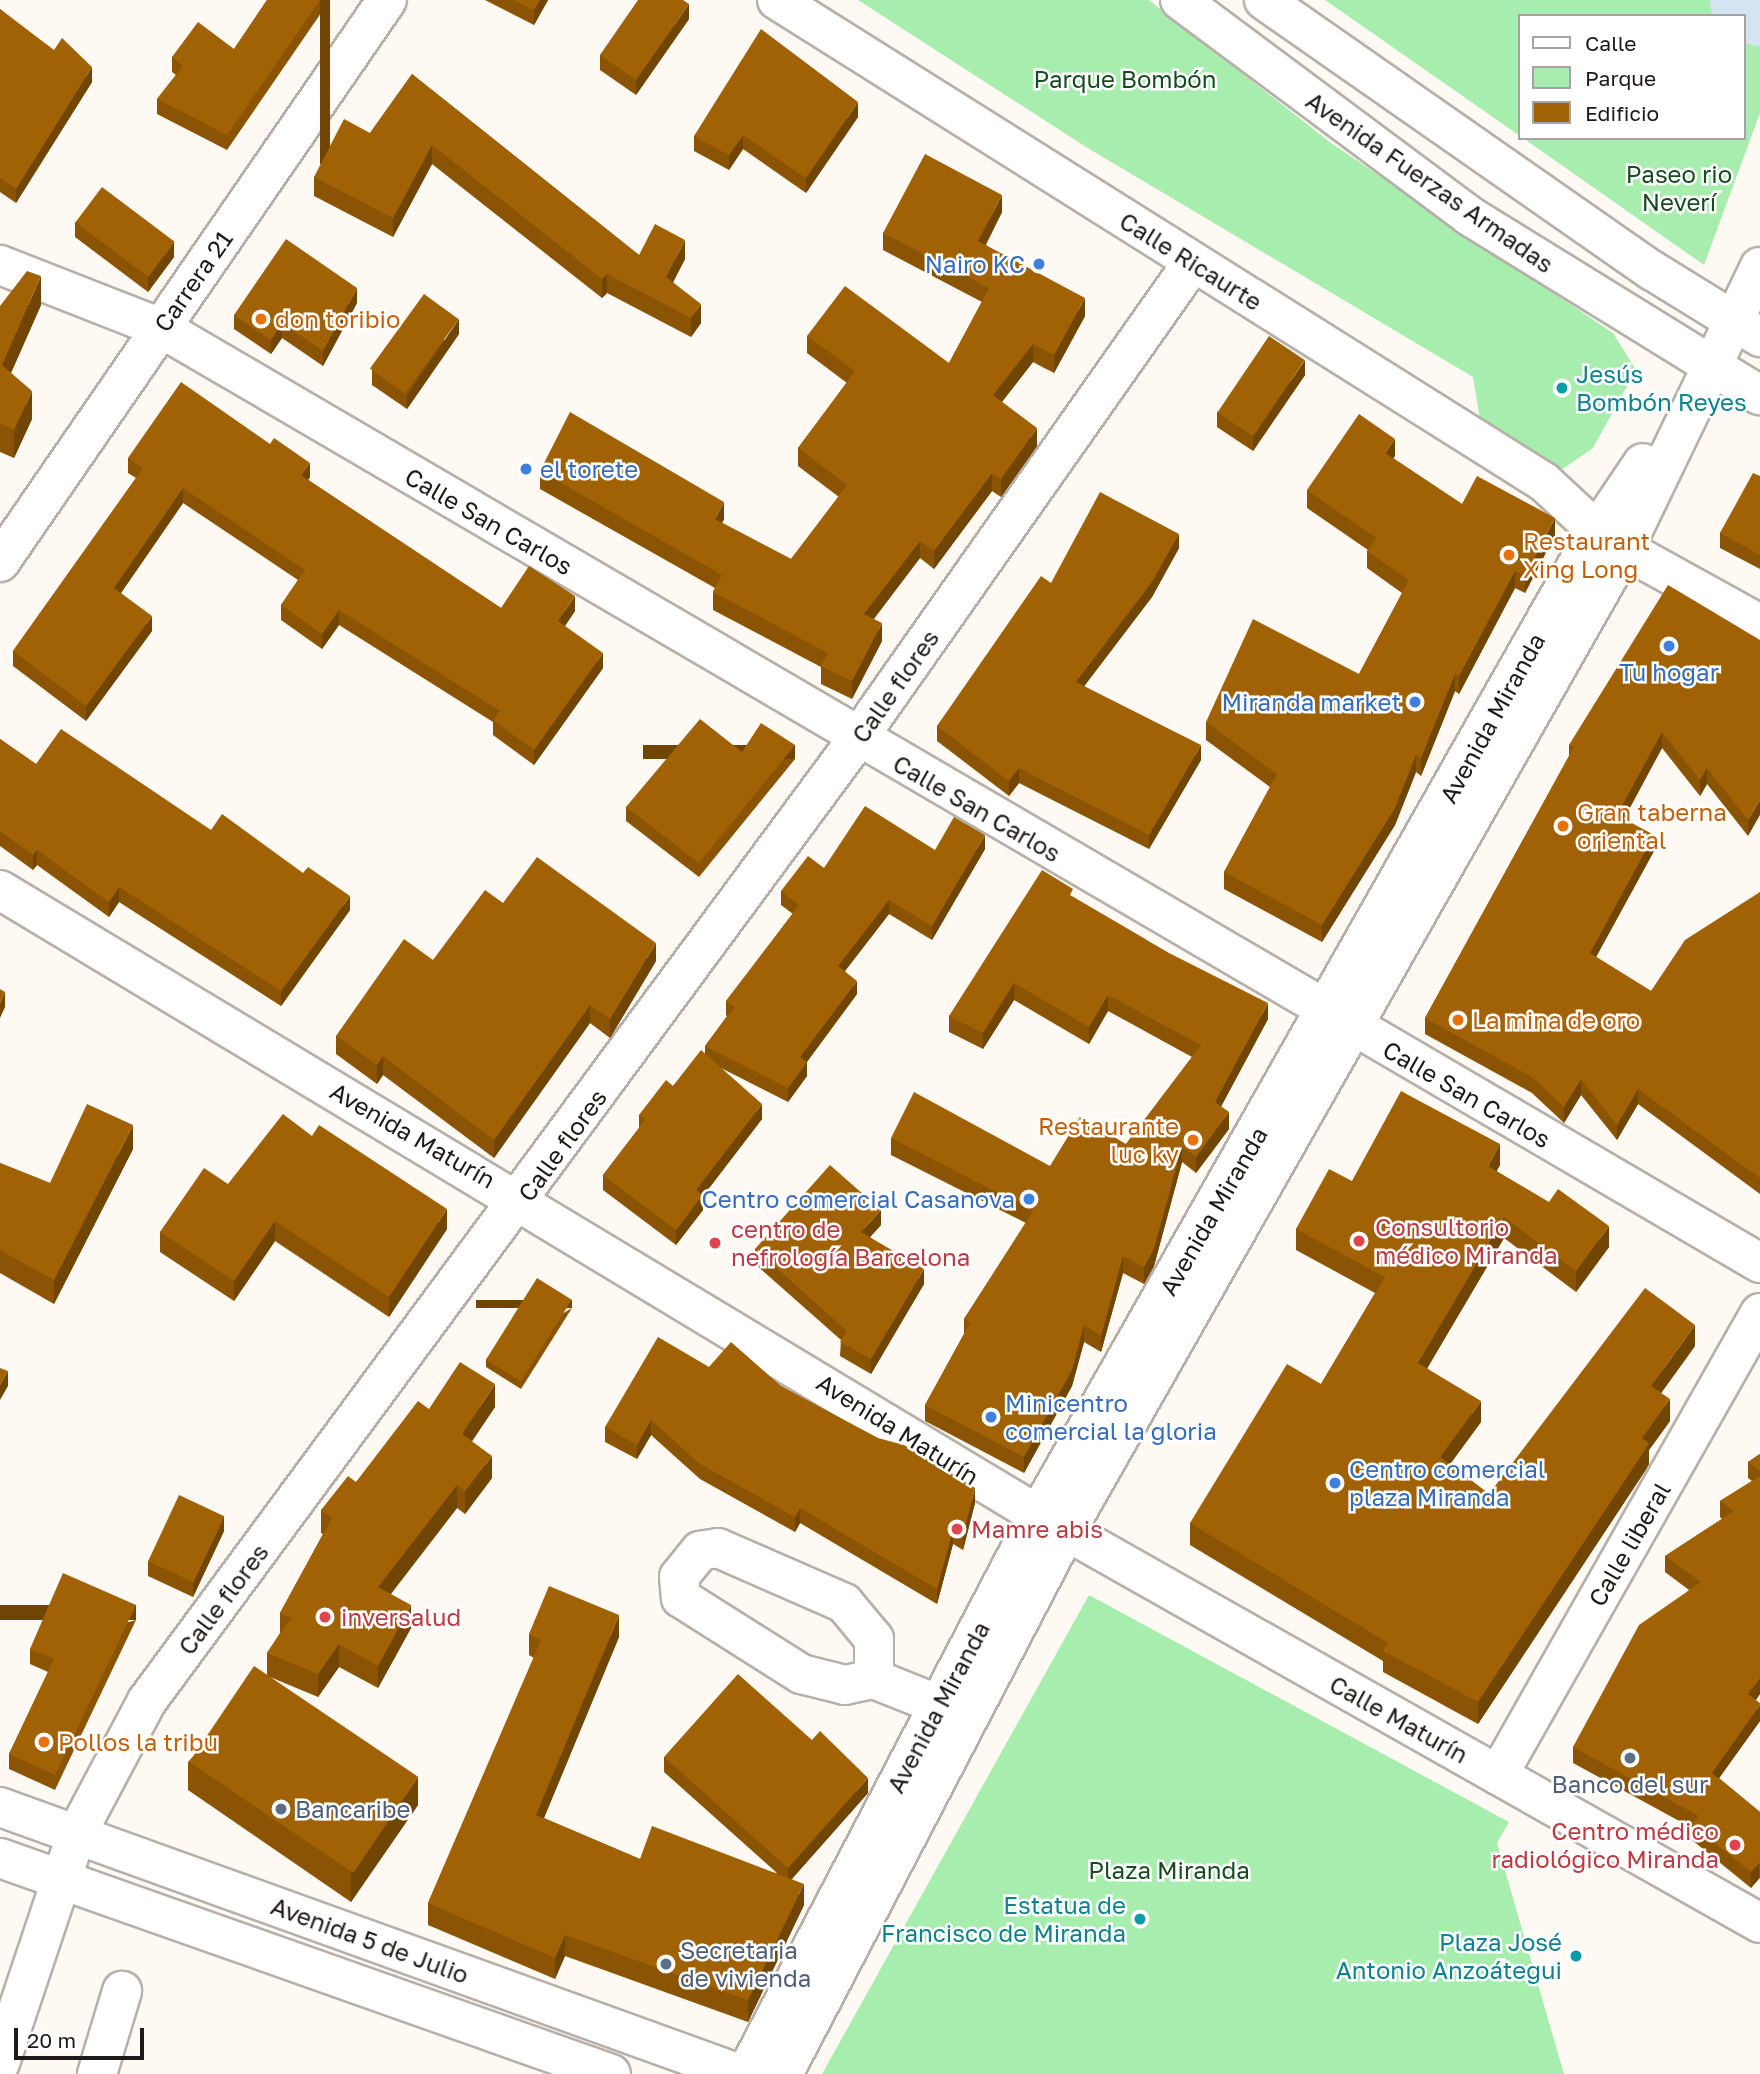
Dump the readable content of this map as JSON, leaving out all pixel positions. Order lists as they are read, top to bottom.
{
  "streets": {
    "street": [
      "Avenida Fuerzas Armadas",
      "Calle Ricaurte",
      "Carrera 21",
      "Calle San Carlos",
      "Calle flores",
      "Avenida Miranda",
      "Avenida Maturín",
      "Calle liberal",
      "Calle Maturín",
      "Avenida 5 de Julio"
    ]
  },
  "crossings": [
    ["Avenida Fuerzas Armadas", "Avenida Miranda"],
    ["Calle Ricaurte", "Calle flores"],
    ["Calle Ricaurte", "Avenida Miranda"],
    ["Carrera 21", "Calle San Carlos"],
    ["Calle San Carlos", "Calle flores"],
    ["Calle San Carlos", "Avenida Miranda"],
    ["Calle flores", "Avenida Maturín"],
    ["Calle flores", "Avenida 5 de Julio"],
    ["Avenida Miranda", "Avenida Maturín"],
    ["Avenida Miranda", "Calle Maturín"],
    ["Avenida Maturín", "Calle Maturín"],
    ["Calle liberal", "Calle Maturín"]
  ],
  "parks": ["Parque Bombón", "Paseo rio Neverí", "Plaza Miranda"],
  "places": [
    "Nairo KC",
    "don toribio",
    "Jesús Bombón Reyes",
    "el torete",
    "Restaurant Xing Long",
    "Tu hogar",
    "Miranda market",
    "Gran taberna oriental",
    "La mina de oro",
    "Restaurante luc ky",
    "Centro comercial Casanova",
    "Consultorio médico Miranda",
    "centro de nefrología Barcelona",
    "Minicentro comercial la gloria",
    "Centro comercial plaza Miranda",
    "Mamre abis",
    "inversalud",
    "Pollos la tribu",
    "Banco del sur",
    "Bancaribe",
    "Centro médico radiológico Miranda",
    "Estatua de Francisco de Miranda",
    "Plaza José Antonio Anzoátegui",
    "Secretaria de vivienda"
  ],
  "legend": ["Calle", "Parque", "Edificio"],
  "scale_bar": "20 m"
}
